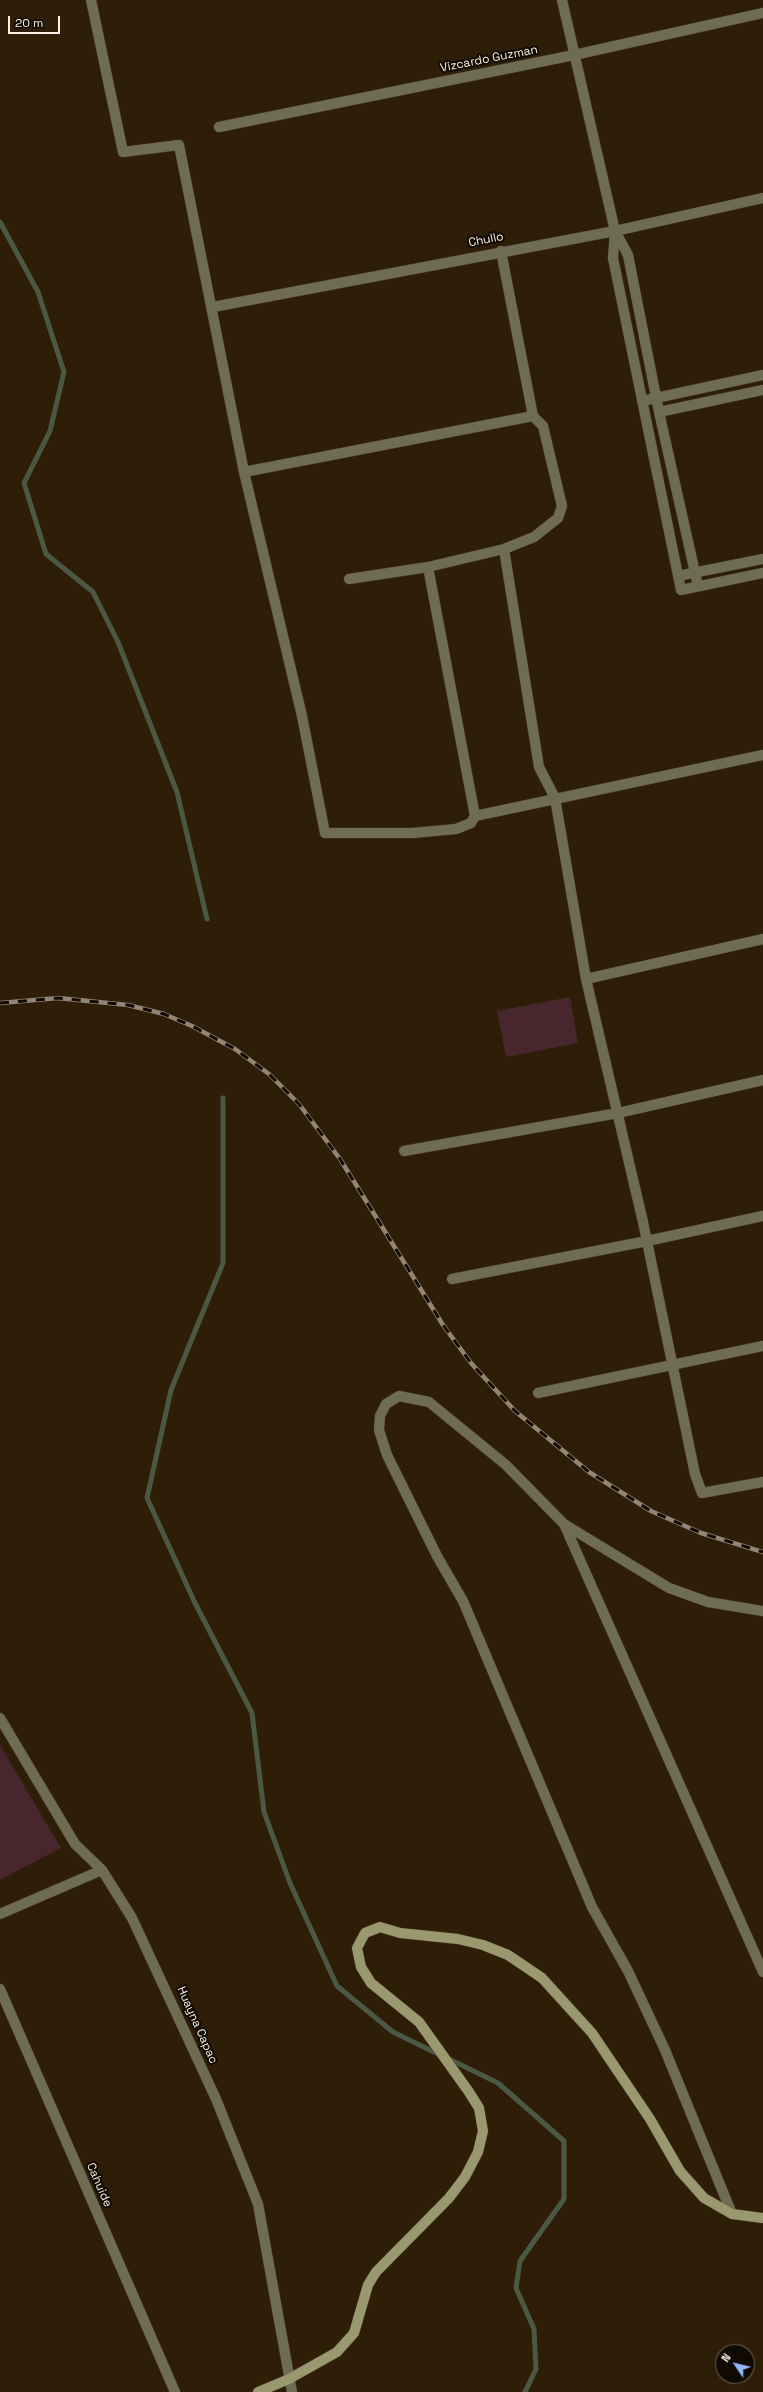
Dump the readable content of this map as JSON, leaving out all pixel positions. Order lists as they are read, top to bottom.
{
  "streets": {
    "street": [
      "Vizcardo Guzman",
      "Chullo",
      "Huayna Capac",
      "Cahuide"
    ]
  },
  "scale_bar": "20 m",
  "north": "top left"
}
